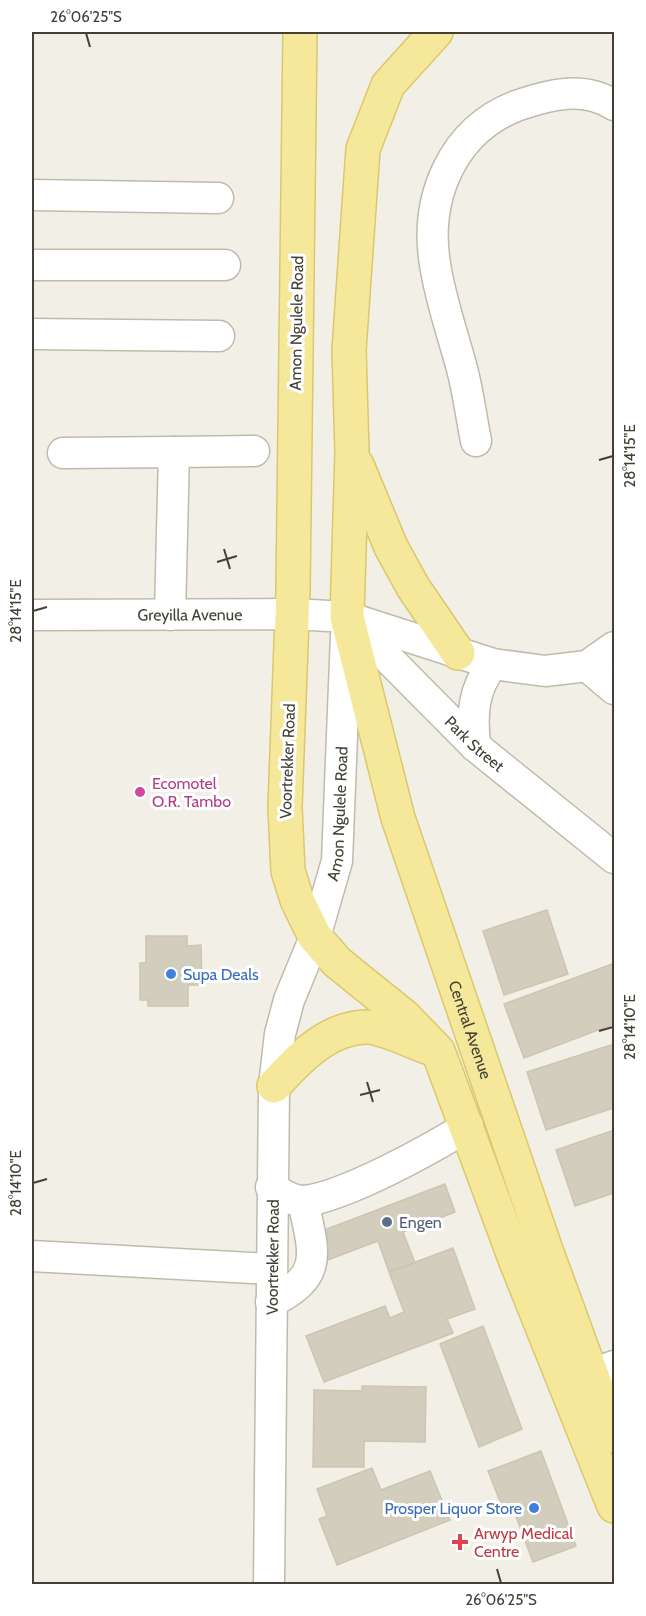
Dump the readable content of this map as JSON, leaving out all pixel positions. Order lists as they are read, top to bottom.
{
  "streets": {
    "main road": ["Amon Ngulele Road", "Voortrekker Road", "Central Avenue"],
    "street": ["Greyilla Avenue", "Park Street"]
  },
  "crossings": [
    ["Amon Ngulele Road", "Greyilla Avenue"],
    ["Amon Ngulele Road", "Park Street"],
    ["Amon Ngulele Road", "Voortrekker Road"],
    ["Amon Ngulele Road", "Central Avenue"],
    ["Greyilla Avenue", "Park Street"],
    ["Greyilla Avenue", "Voortrekker Road"],
    ["Greyilla Avenue", "Central Avenue"],
    ["Park Street", "Central Avenue"],
    ["Voortrekker Road", "Central Avenue"]
  ],
  "places": {
    "other": [
      "Ecomotel O.R. Tambo",
      "Supa Deals",
      "Engen",
      "Prosper Liquor Store"
    ],
    "health": ["Arwyp Medical Centre"]
  },
  "coordinates": ["26°06'25\"S", "28°14'15\"E", "28°14'10\"E"]
}
